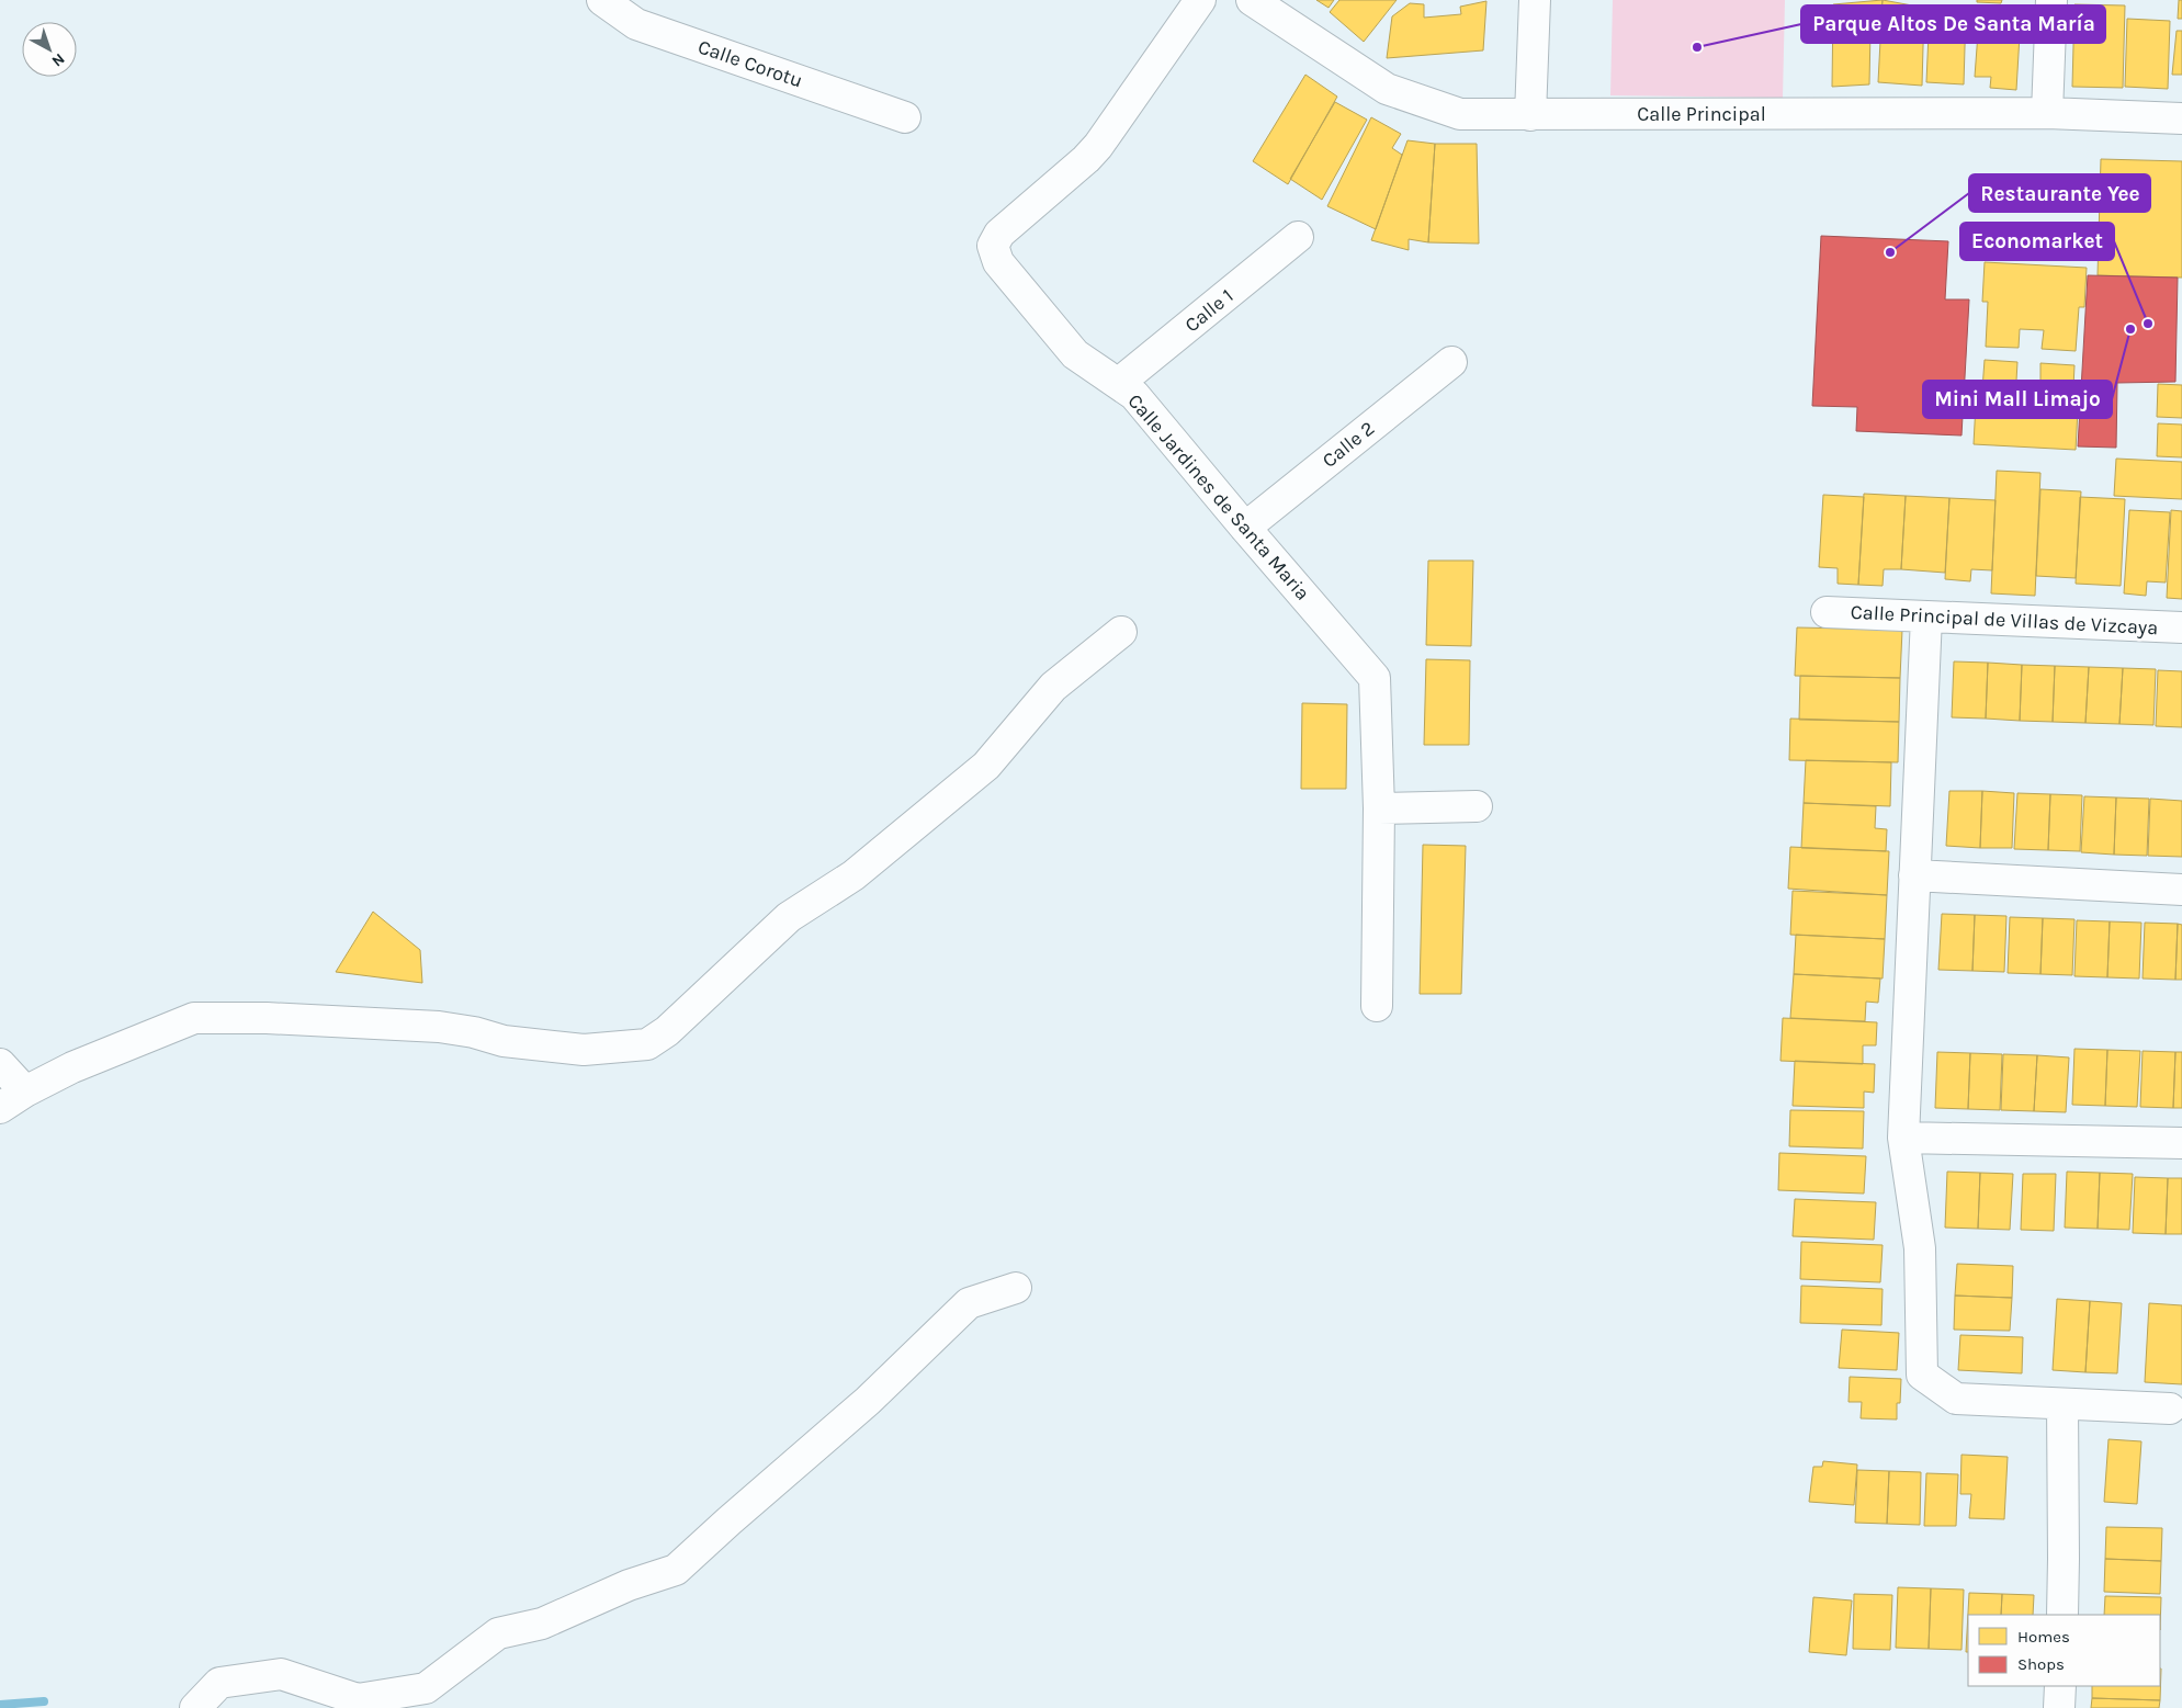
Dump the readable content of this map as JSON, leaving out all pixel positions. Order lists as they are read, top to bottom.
{
  "streets": {
    "street": [
      "Calle Corotu",
      "Calle Principal",
      "Calle 1",
      "Calle 2",
      "Calle Jardines de Santa Maria",
      "Calle Principal de Villas de Vizcaya"
    ]
  },
  "crossings": [
    ["Calle 1", "Calle Jardines de Santa Maria"],
    ["Calle 2", "Calle Jardines de Santa Maria"]
  ],
  "places": [
    "Parque Altos De Santa María",
    "Restaurante Yee",
    "Economarket",
    "Mini Mall Limajo"
  ],
  "legend": ["Homes", "Shops"],
  "north": "bottom right"
}
